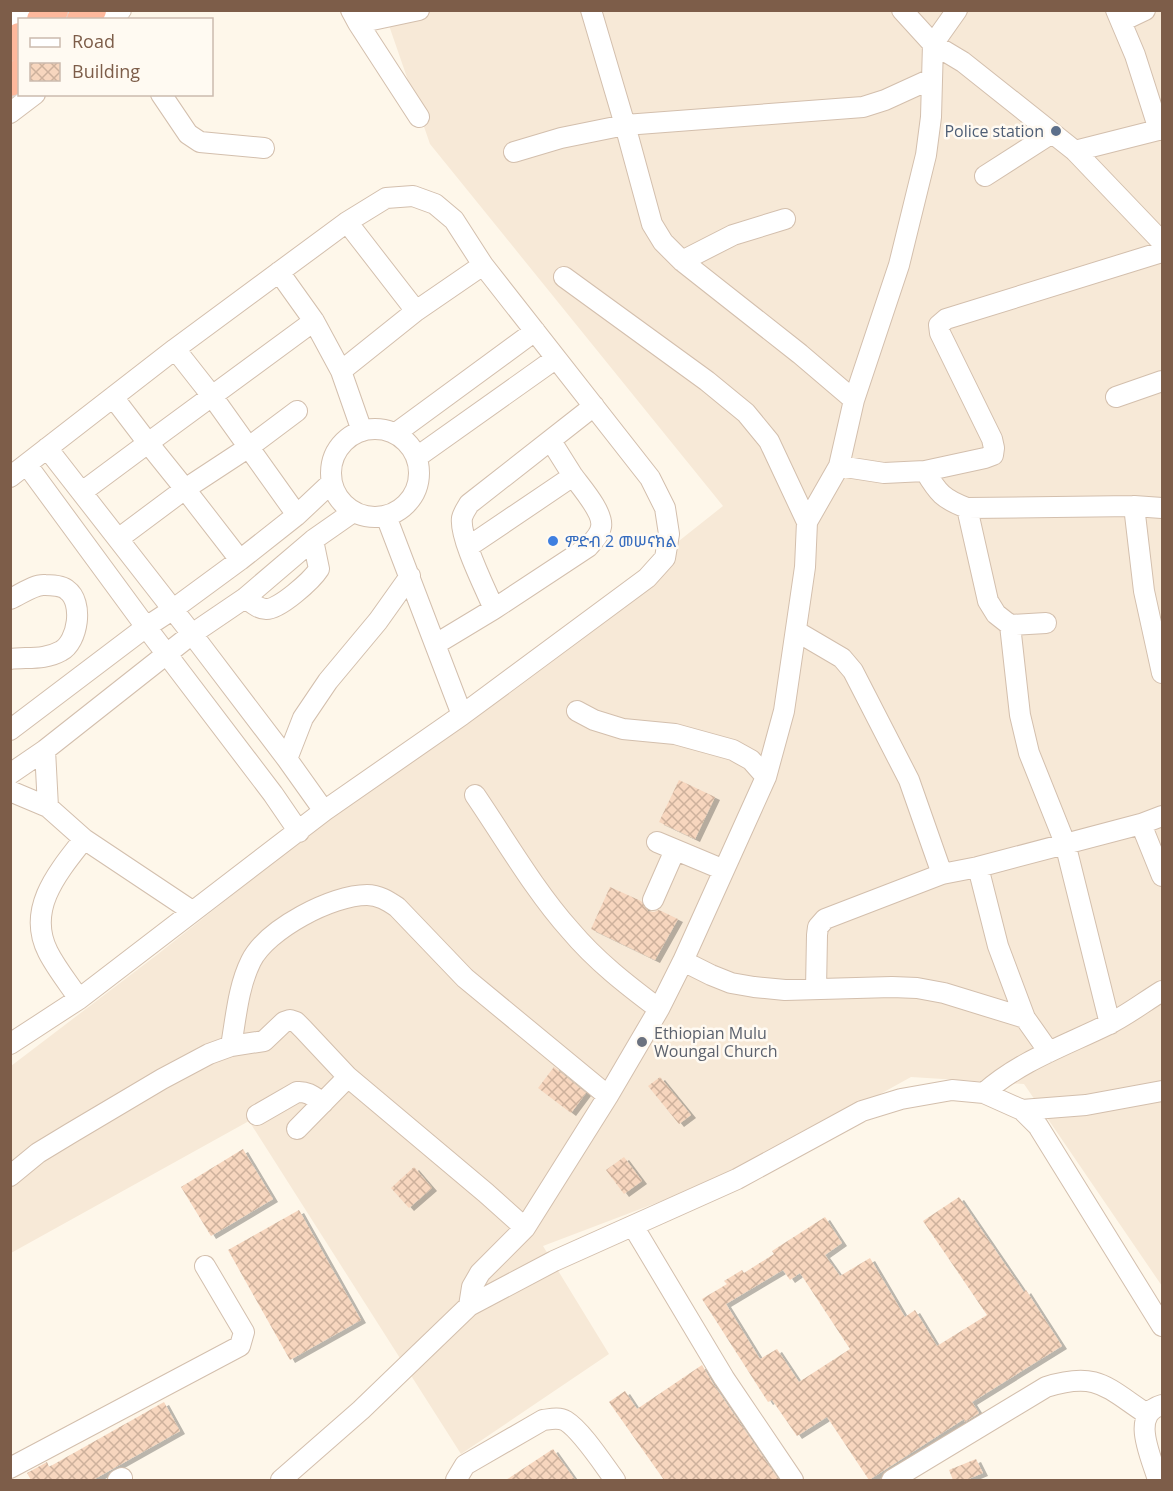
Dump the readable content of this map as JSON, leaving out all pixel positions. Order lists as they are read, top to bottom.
{
  "places": ["Police station", "ምድብ 2 መሠናክል", "Ethiopian Mulu Woungal Church"],
  "legend": ["Road", "Building"]
}
